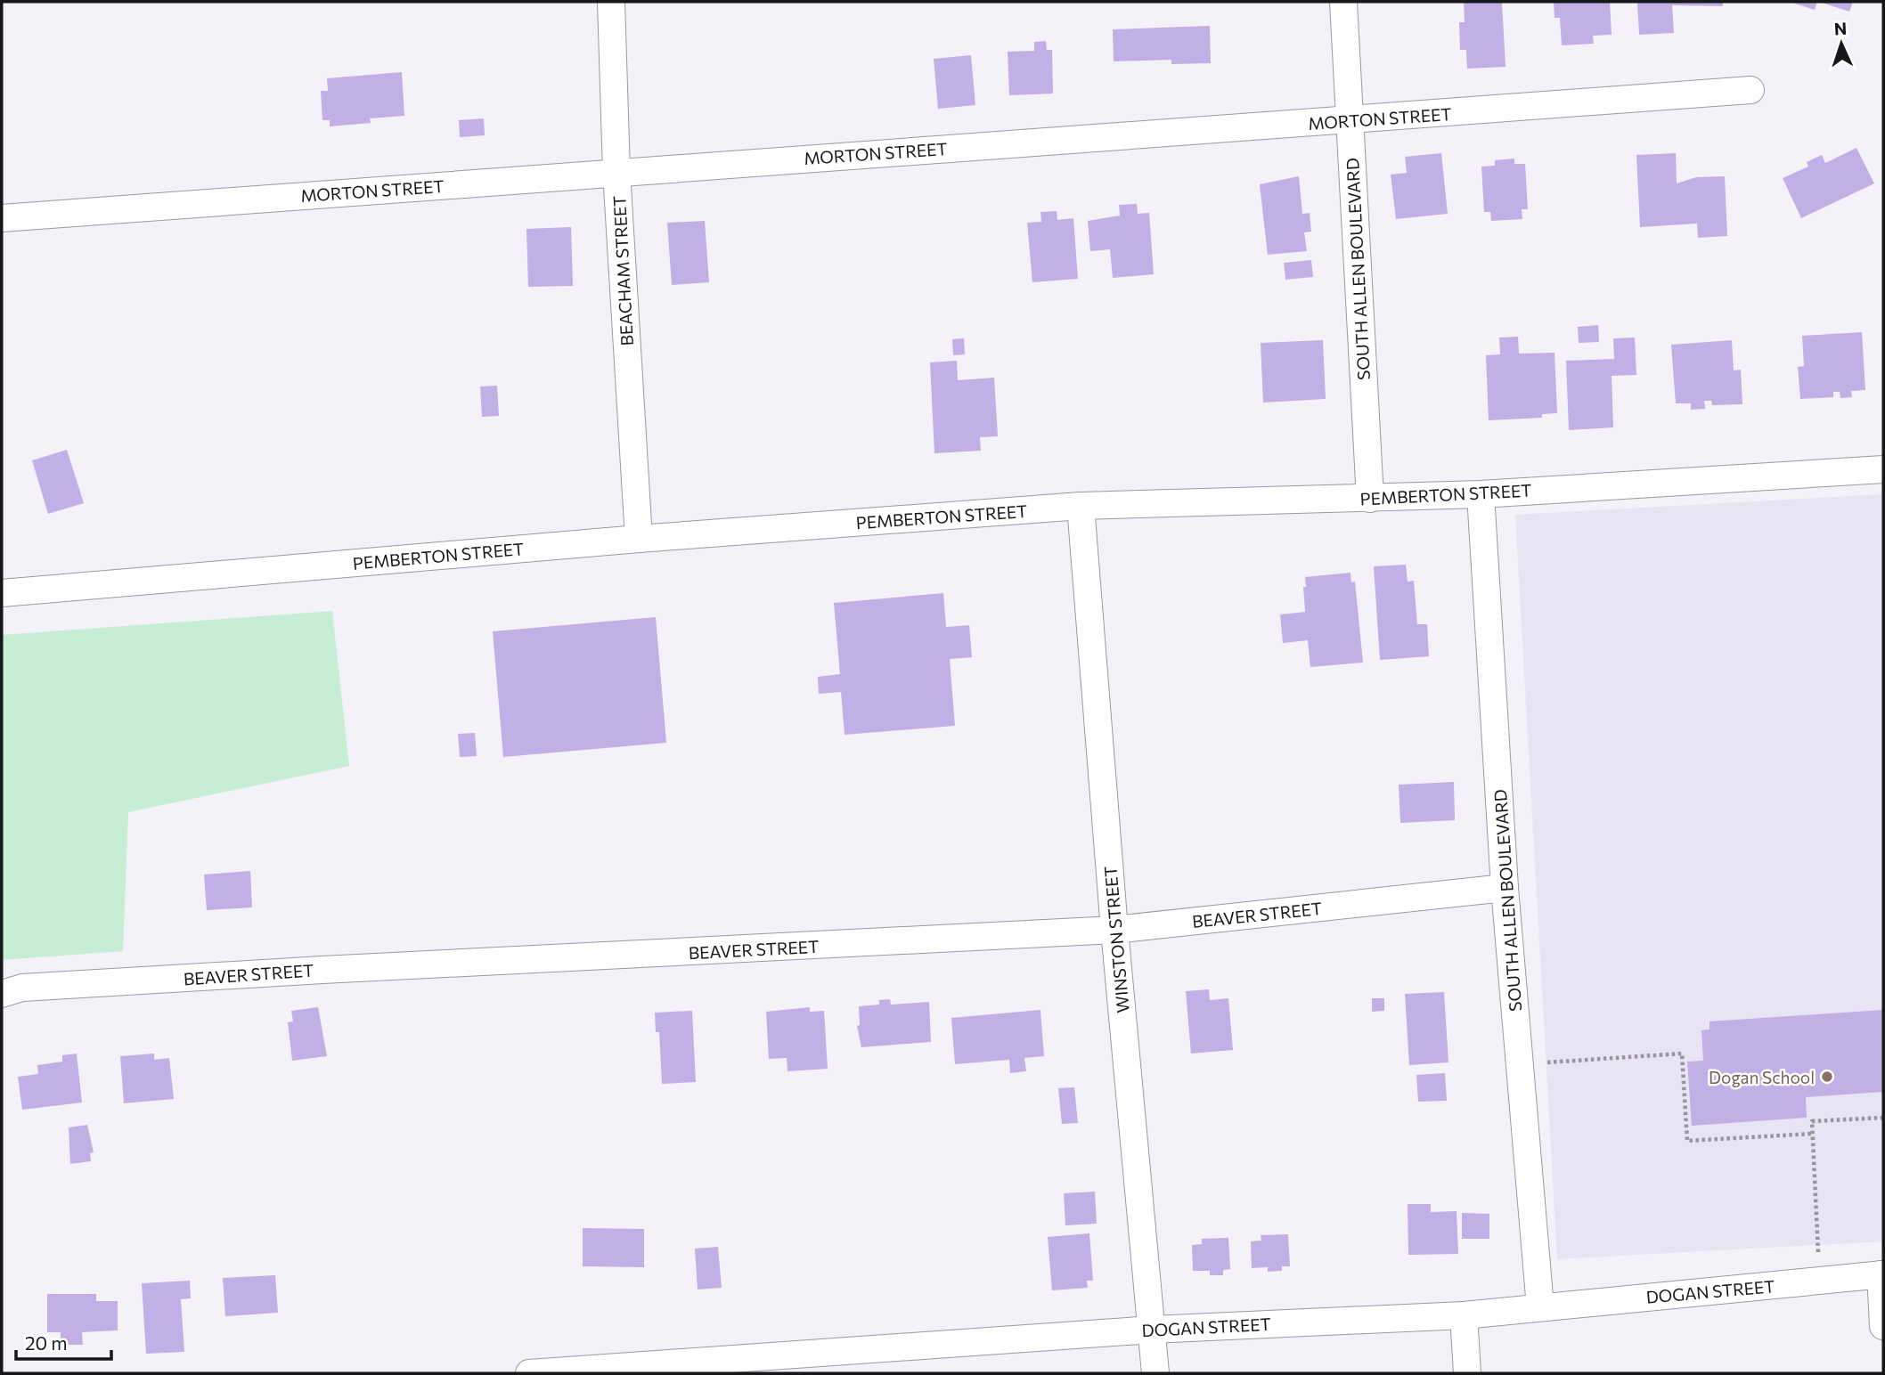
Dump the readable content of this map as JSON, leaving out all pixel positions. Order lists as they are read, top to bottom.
{
  "streets": {
    "street": [
      "MORTON STREET",
      "SOUTH ALLEN BOULEVARD",
      "BEACHAM STREET",
      "PEMBERTON STREET",
      "BEAVER STREET",
      "WINSTON STREET",
      "DOGAN STREET"
    ]
  },
  "crossings": [
    ["MORTON STREET", "SOUTH ALLEN BOULEVARD"],
    ["MORTON STREET", "BEACHAM STREET"],
    ["SOUTH ALLEN BOULEVARD", "PEMBERTON STREET"],
    ["SOUTH ALLEN BOULEVARD", "BEAVER STREET"],
    ["SOUTH ALLEN BOULEVARD", "DOGAN STREET"],
    ["BEACHAM STREET", "PEMBERTON STREET"],
    ["PEMBERTON STREET", "WINSTON STREET"],
    ["BEAVER STREET", "WINSTON STREET"],
    ["WINSTON STREET", "DOGAN STREET"]
  ],
  "places": ["Dogan School"],
  "scale_bar": "20 m",
  "north": "top"
}
